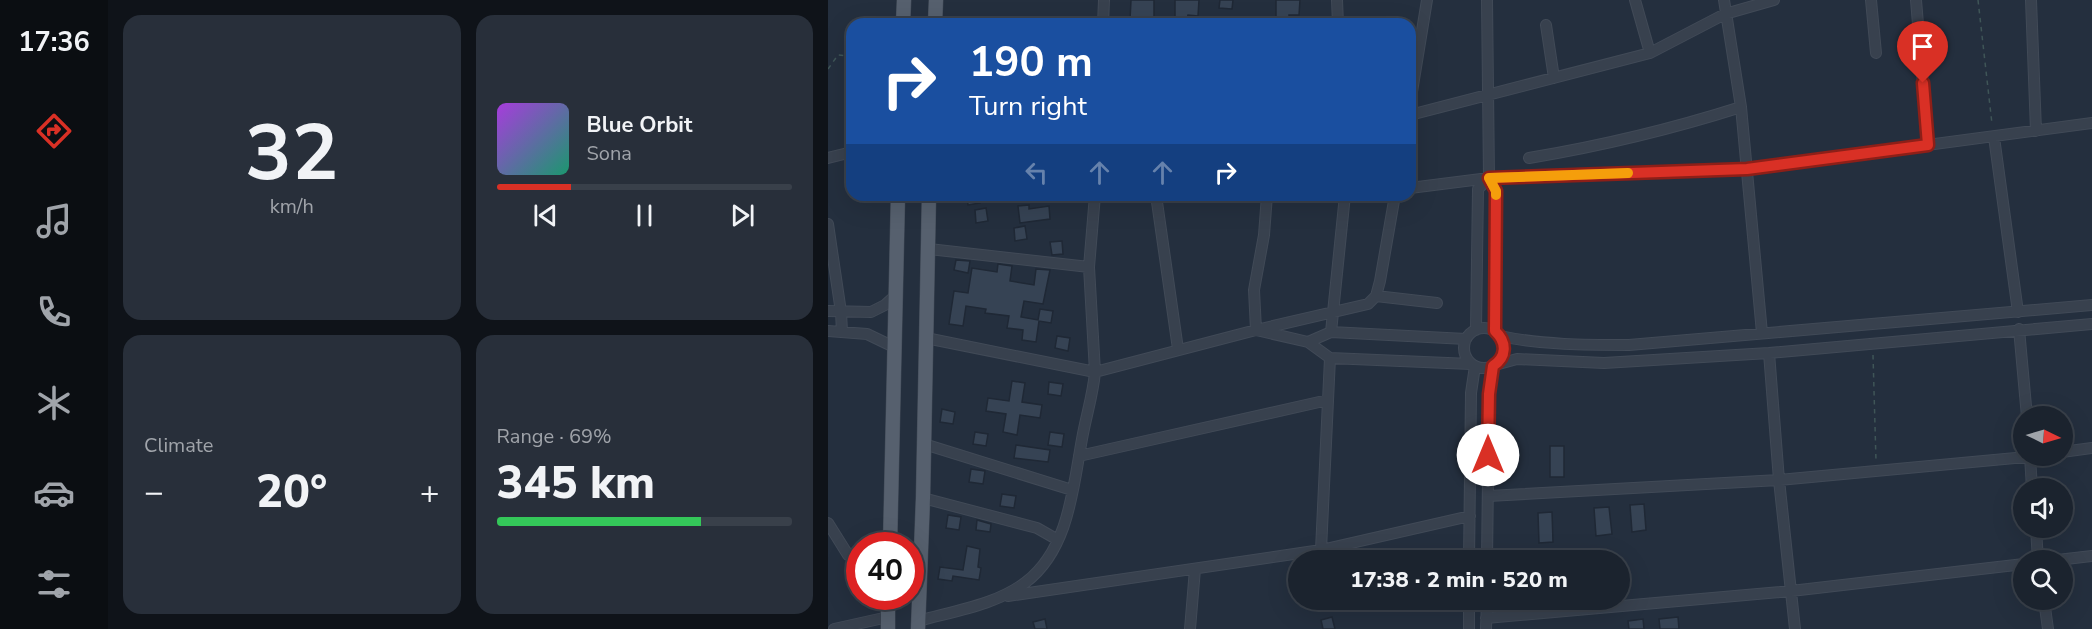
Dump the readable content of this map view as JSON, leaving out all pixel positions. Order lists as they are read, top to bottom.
{
  "north": "right",
  "page": {
    "tabs": "17:36",
    "tile": [
      ["32", "km/h"],
      "Climate",
      ["Range · 69%", "345 km"]
    ],
    "turn": ["190 m", "Turn right"],
    "song": ["Blue Orbit", "Sona"],
    "heat": ["−", "20°", "+"],
    "limit": "40",
    "trip": "17:38 · 2 min · 520 m"
  }
}
